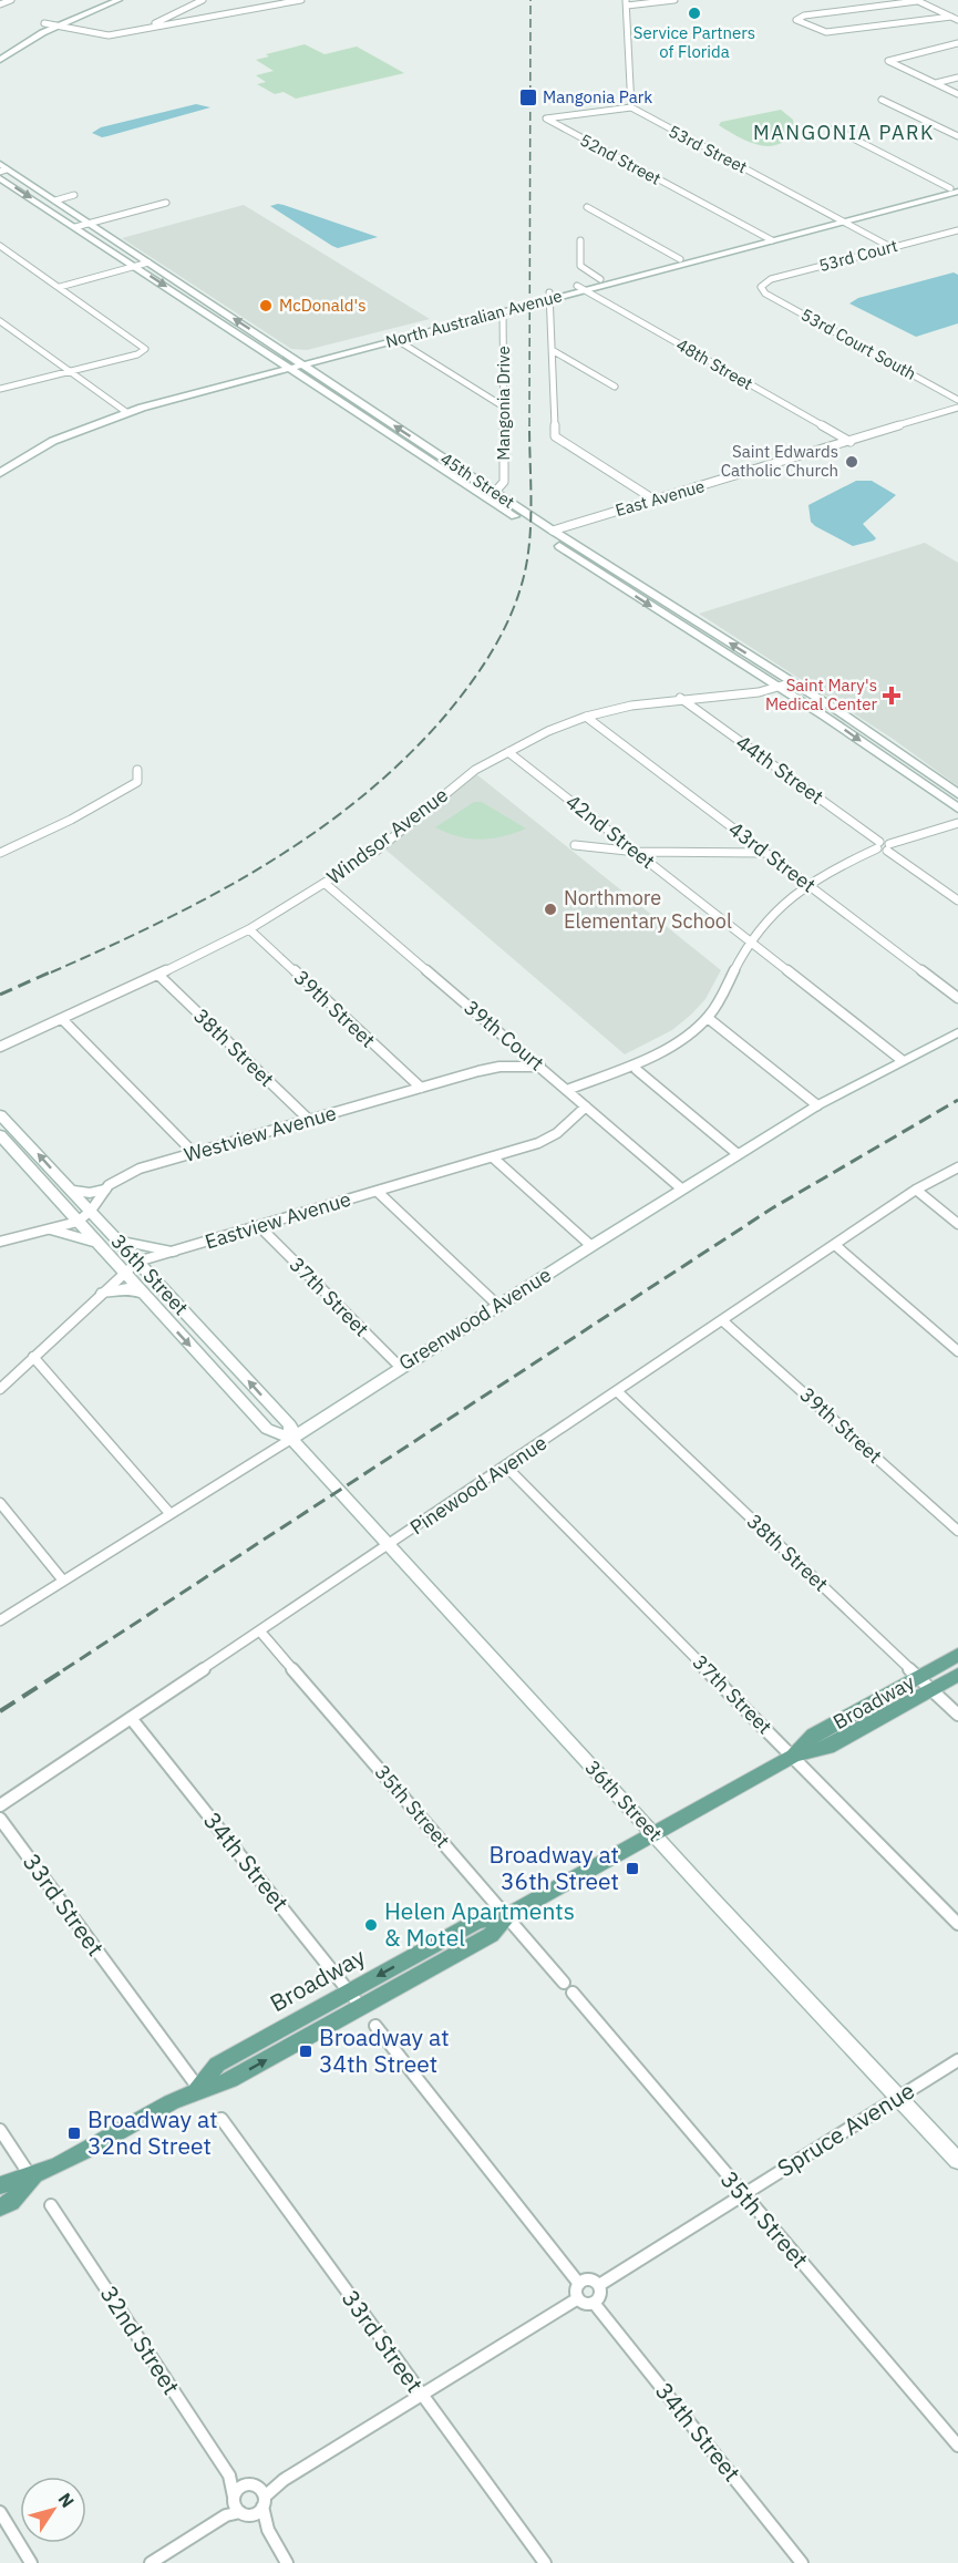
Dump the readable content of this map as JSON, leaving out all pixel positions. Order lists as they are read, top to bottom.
{
  "streets": {
    "main road": [
      "North Australian Avenue",
      "45th Street",
      "36th Street",
      "Greenwood Avenue",
      "Broadway"
    ],
    "street": [
      "53rd Street",
      "52nd Street",
      "53rd Court",
      "53rd Court South",
      "48th Street",
      "Mangonia Drive",
      "East Avenue",
      "44th Street",
      "42nd Street",
      "Windsor Avenue",
      "43rd Street",
      "39th Street",
      "39th Court",
      "38th Street",
      "Westview Avenue",
      "Eastview Avenue",
      "37th Street",
      "Pinewood Avenue",
      "35th Street",
      "34th Street",
      "33rd Street",
      "Spruce Avenue",
      "32nd Street"
    ]
  },
  "crossings": [
    ["53rd Street", "52nd Street"],
    ["53rd Street", "53rd Court"],
    ["53rd Street", "North Australian Avenue"],
    ["52nd Street", "North Australian Avenue"],
    ["53rd Court", "53rd Court South"],
    ["North Australian Avenue", "48th Street"],
    ["North Australian Avenue", "Mangonia Drive"],
    ["North Australian Avenue", "45th Street"],
    ["48th Street", "East Avenue"],
    ["Mangonia Drive", "45th Street"],
    ["45th Street", "East Avenue"],
    ["45th Street", "Windsor Avenue"],
    ["44th Street", "Windsor Avenue"],
    ["42nd Street", "Windsor Avenue"],
    ["42nd Street", "Greenwood Avenue"],
    ["Windsor Avenue", "43rd Street"],
    ["Windsor Avenue", "39th Street"],
    ["Windsor Avenue", "39th Court"],
    ["Windsor Avenue", "38th Street"],
    ["39th Street", "Westview Avenue"],
    ["39th Street", "Pinewood Avenue"],
    ["39th Court", "Westview Avenue"],
    ["39th Court", "Eastview Avenue"],
    ["39th Court", "Greenwood Avenue"],
    ["38th Street", "Westview Avenue"],
    ["38th Street", "Pinewood Avenue"],
    ["38th Street", "Broadway"],
    ["Westview Avenue", "36th Street"],
    ["Eastview Avenue", "36th Street"],
    ["Eastview Avenue", "37th Street"],
    ["36th Street", "Greenwood Avenue"],
    ["36th Street", "Pinewood Avenue"],
    ["36th Street", "Broadway"],
    ["36th Street", "Spruce Avenue"],
    ["37th Street", "Greenwood Avenue"],
    ["37th Street", "Pinewood Avenue"],
    ["37th Street", "Broadway"],
    ["Pinewood Avenue", "35th Street"],
    ["Pinewood Avenue", "34th Street"],
    ["Broadway", "35th Street"],
    ["Broadway", "34th Street"],
    ["Broadway", "33rd Street"],
    ["35th Street", "Spruce Avenue"],
    ["34th Street", "Spruce Avenue"]
  ],
  "districts": ["MANGONIA PARK"],
  "places": {
    "other": [
      "Service Partners of Florida",
      "McDonald's",
      "Saint Edwards Catholic Church",
      "Northmore Elementary School",
      "Helen Apartments & Motel"
    ],
    "transit": [
      "Mangonia Park",
      "Broadway at 36th Street",
      "Broadway at 34th Street",
      "Broadway at 32nd Street"
    ],
    "health": ["Saint Mary's Medical Center"]
  },
  "north": "top right"
}
